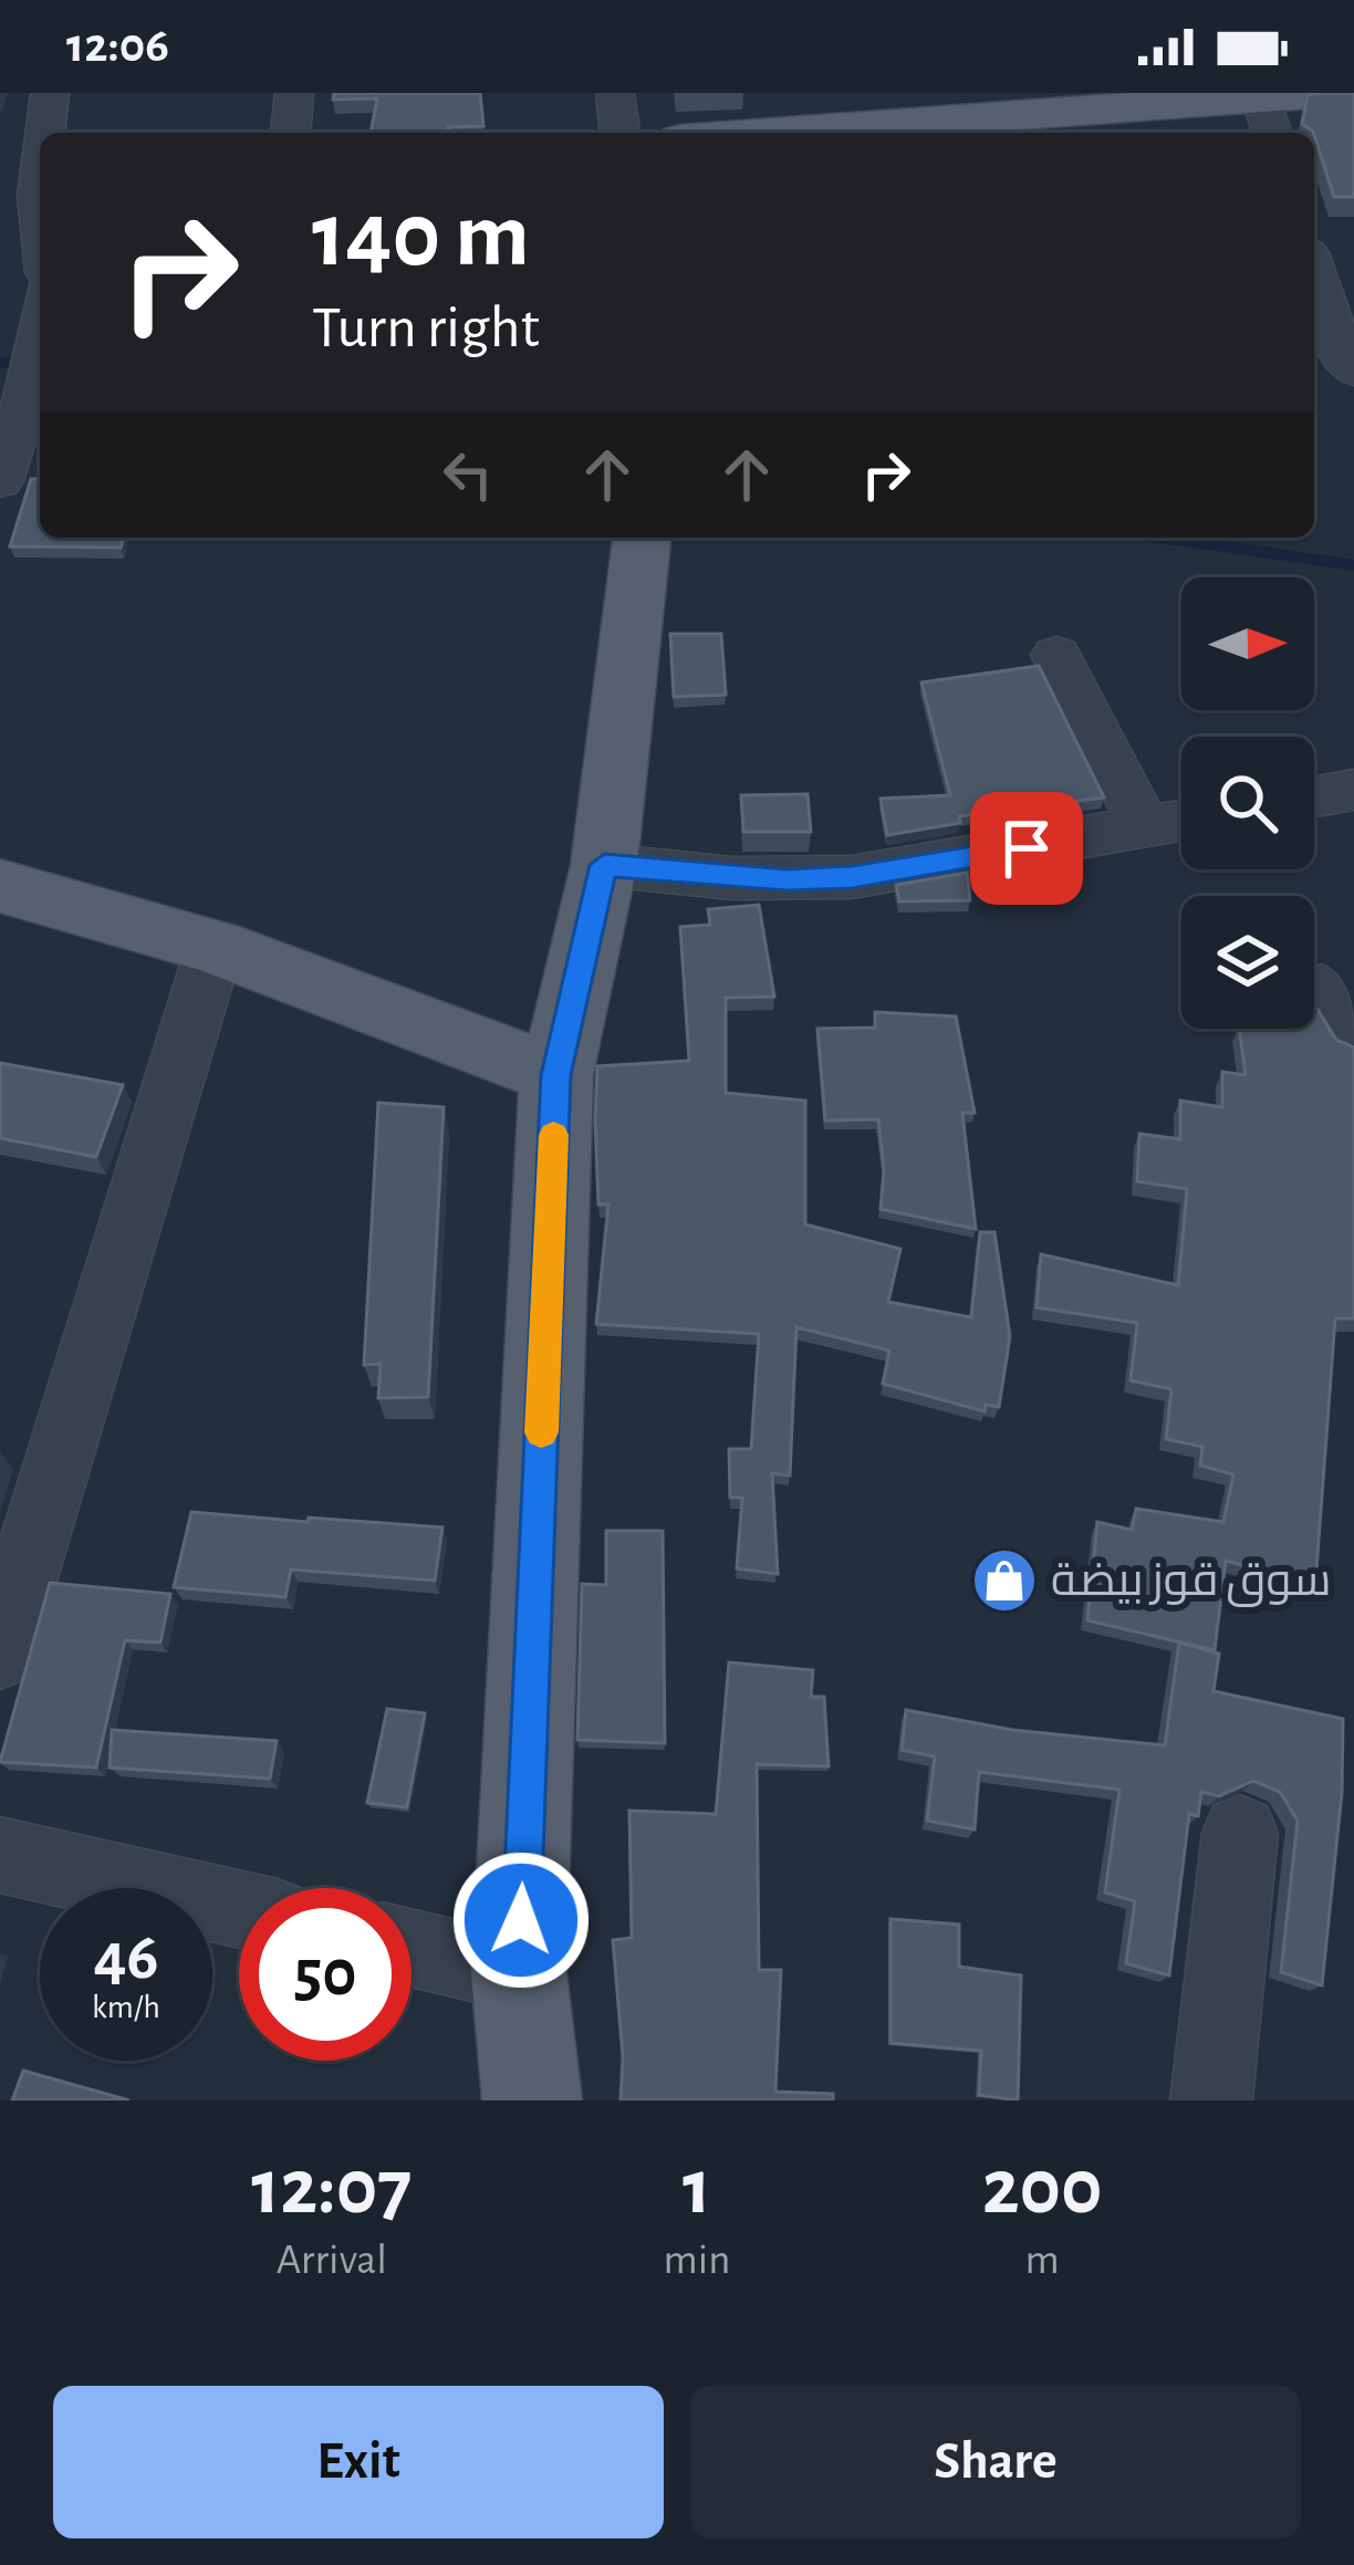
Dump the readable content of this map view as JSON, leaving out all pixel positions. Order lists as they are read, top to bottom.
{
  "places": {
    "shop": ["سوق قوز بيضة"]
  },
  "north": "right",
  "page": {
    "status": "12:06",
    "turn": ["140 m", "Turn right"],
    "speed": "46 km/h",
    "limit": "50",
    "eta": [
      "12:07",
      "Arrival",
      "1",
      "min",
      "200",
      "m"
    ],
    "buttons": ["Exit", "Share"]
  }
}
